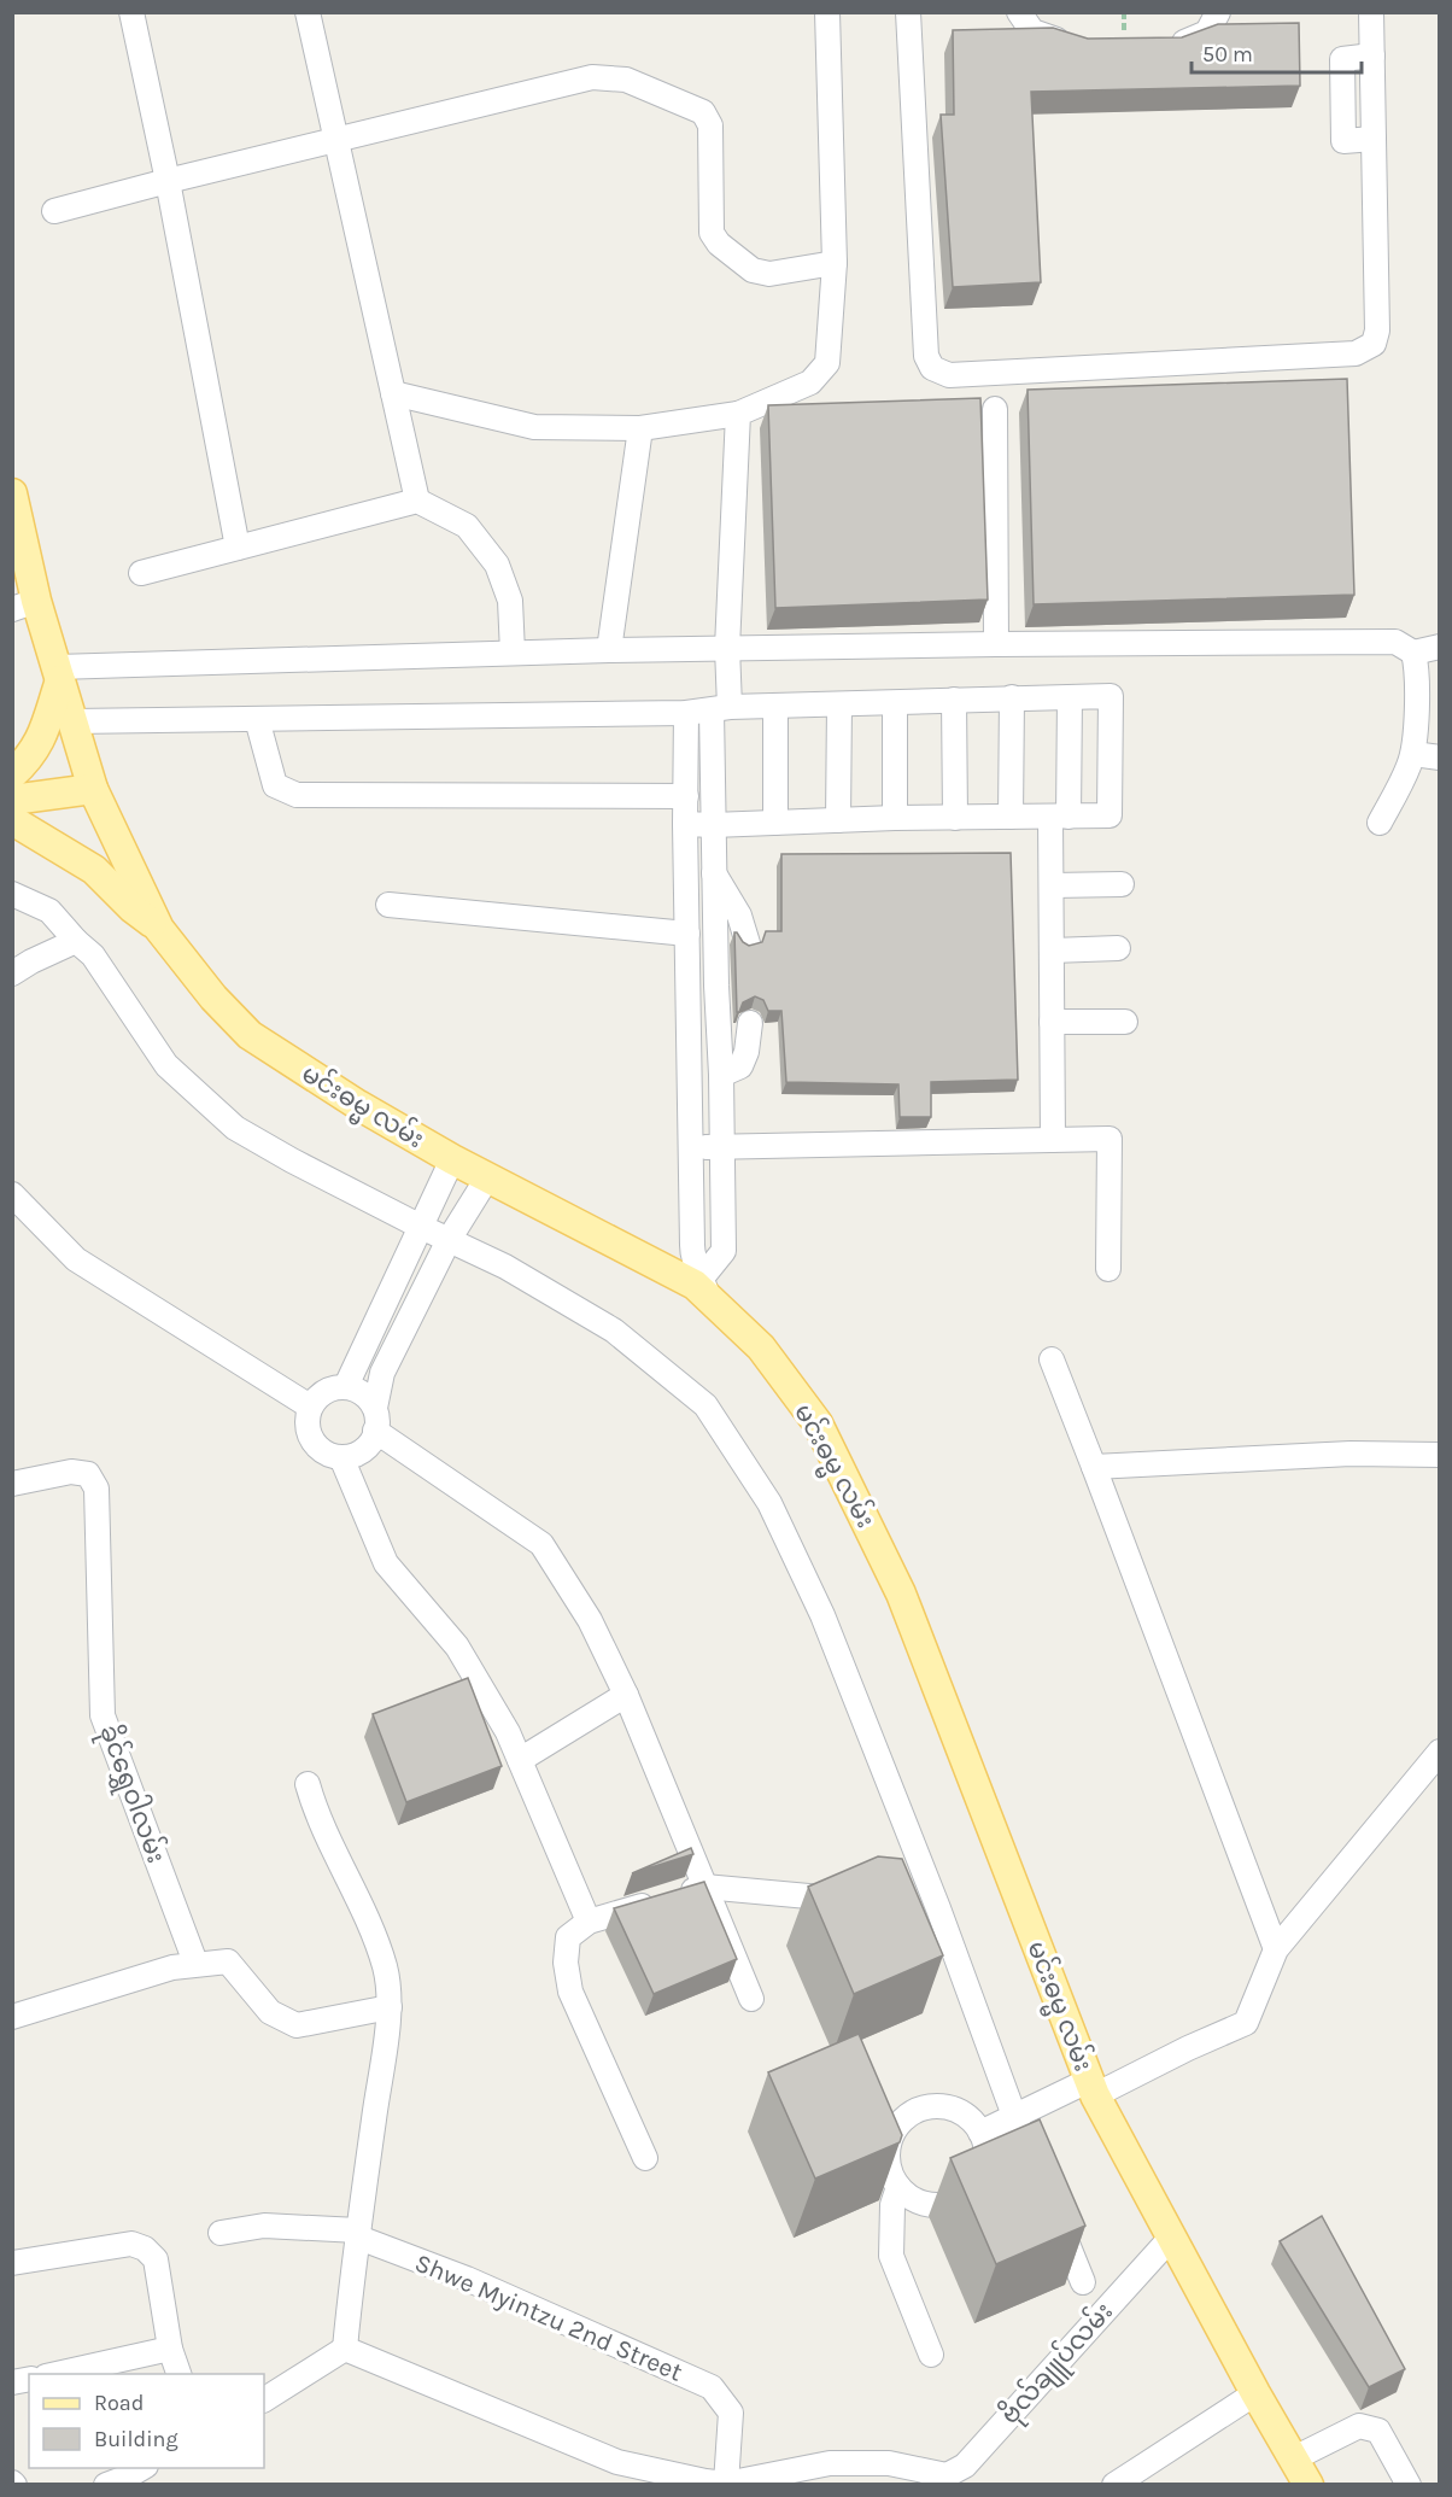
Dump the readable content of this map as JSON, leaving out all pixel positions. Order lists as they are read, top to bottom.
{
  "streets": {
    "main road": ["မင်းဓမ္မ လမ်း"],
    "street": ["ခိုင်ရွှေဝါလမ်း", "Shwe Myintzu 2nd Street", "ဗိုလ်ချူပ်လမ်း"]
  },
  "crossings": [
    ["မင်းဓမ္မ လမ်း", "ဗိုလ်ချူပ်လမ်း"]
  ],
  "legend": ["Road", "Building"],
  "scale_bar": "50 m"
}
